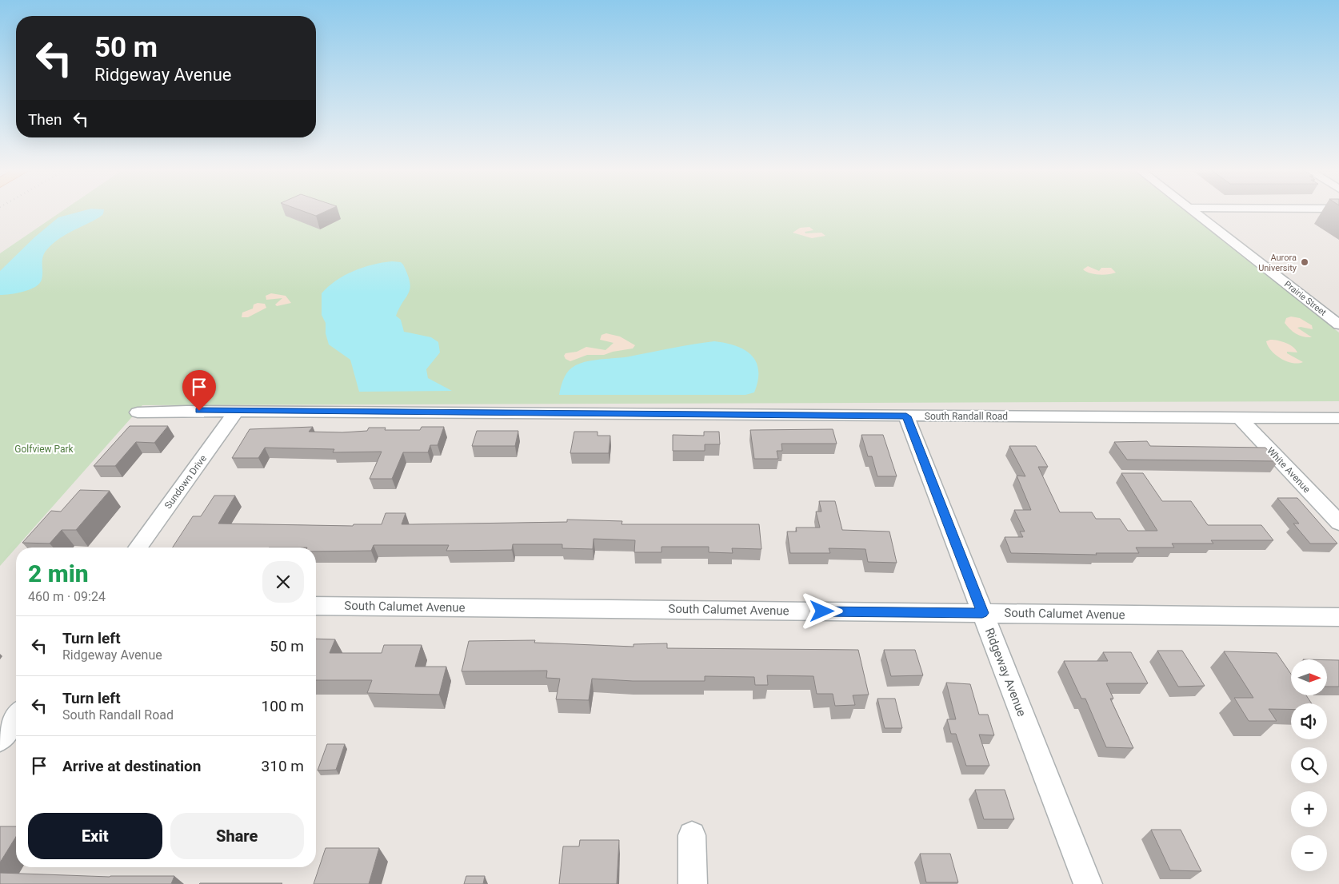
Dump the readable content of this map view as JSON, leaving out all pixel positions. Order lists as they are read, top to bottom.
{
  "streets": {
    "street": [
      "Prairie Street",
      "South Randall Road",
      "White Avenue",
      "Sundown Drive",
      "South Calumet Avenue",
      "Ridgeway Avenue"
    ]
  },
  "crossings": [
    ["South Randall Road", "White Avenue"],
    ["South Randall Road", "Sundown Drive"],
    ["South Randall Road", "Ridgeway Avenue"],
    ["South Calumet Avenue", "Ridgeway Avenue"]
  ],
  "parks": ["Golfview Park"],
  "places": ["Aurora University"],
  "north": "right",
  "page": {
    "turn": ["50 m", "Ridgeway Avenue"],
    "then": "Then",
    "heading": ["2 min", "460 m · 09:24"],
    "list": [
      {
        "name": "Turn left",
        "note": "Ridgeway Avenue",
        "value": "50 m"
      },
      {
        "name": "Turn left",
        "note": "South Randall Road",
        "value": "100 m"
      },
      {
        "name": "Arrive at destination",
        "value": "310 m"
      }
    ],
    "map_buttons": ["+", "−"],
    "buttons": ["Exit", "Share"]
  }
}
